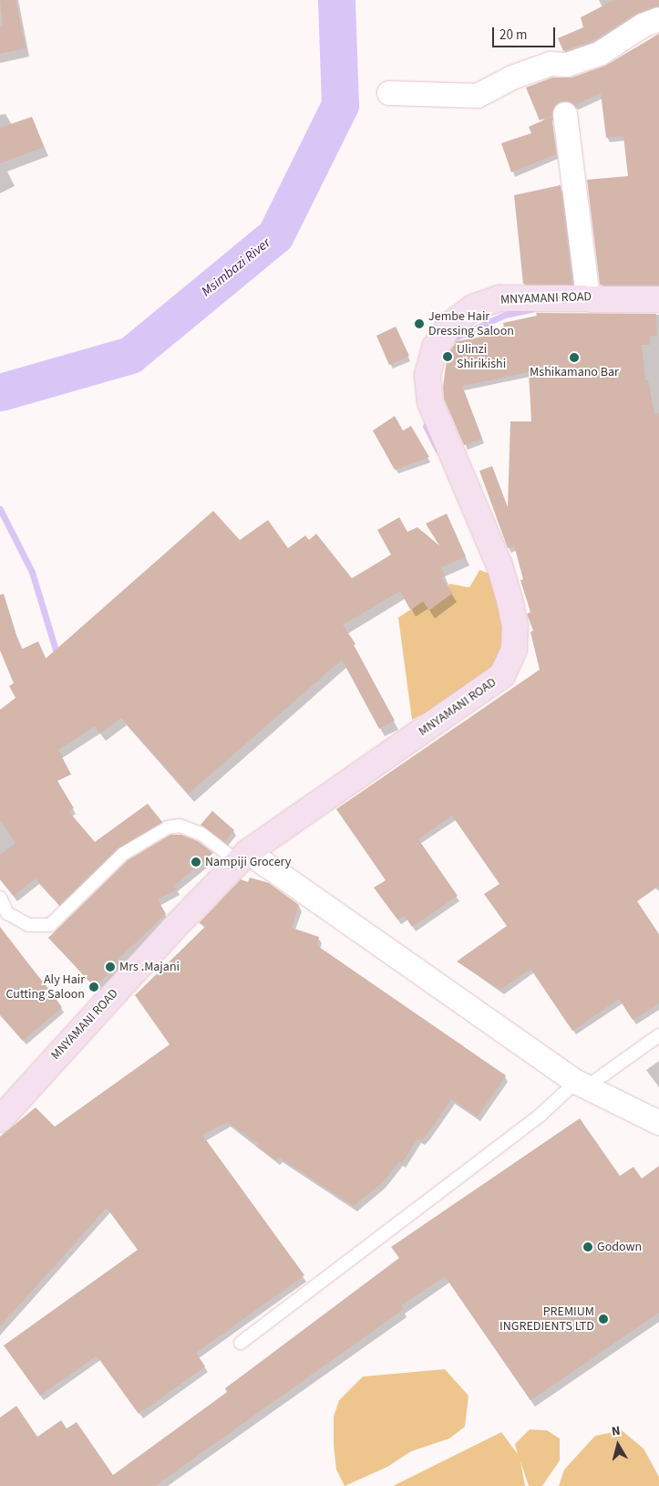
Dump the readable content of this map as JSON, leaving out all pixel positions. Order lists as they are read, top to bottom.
{
  "streets": {
    "street": ["MNYAMANI ROAD"]
  },
  "water": ["Msimbazi River"],
  "places": [
    "Jembe Hair Dressing Saloon",
    "Ulinzi Shirikishi",
    "Mshikamano Bar",
    "Nampiji Grocery",
    "Mrs .Majani",
    "Aly Hair Cutting Saloon",
    "Godown",
    "PREMIUM INGREDIENTS LTD"
  ],
  "scale_bar": "20 m",
  "north": "top"
}
